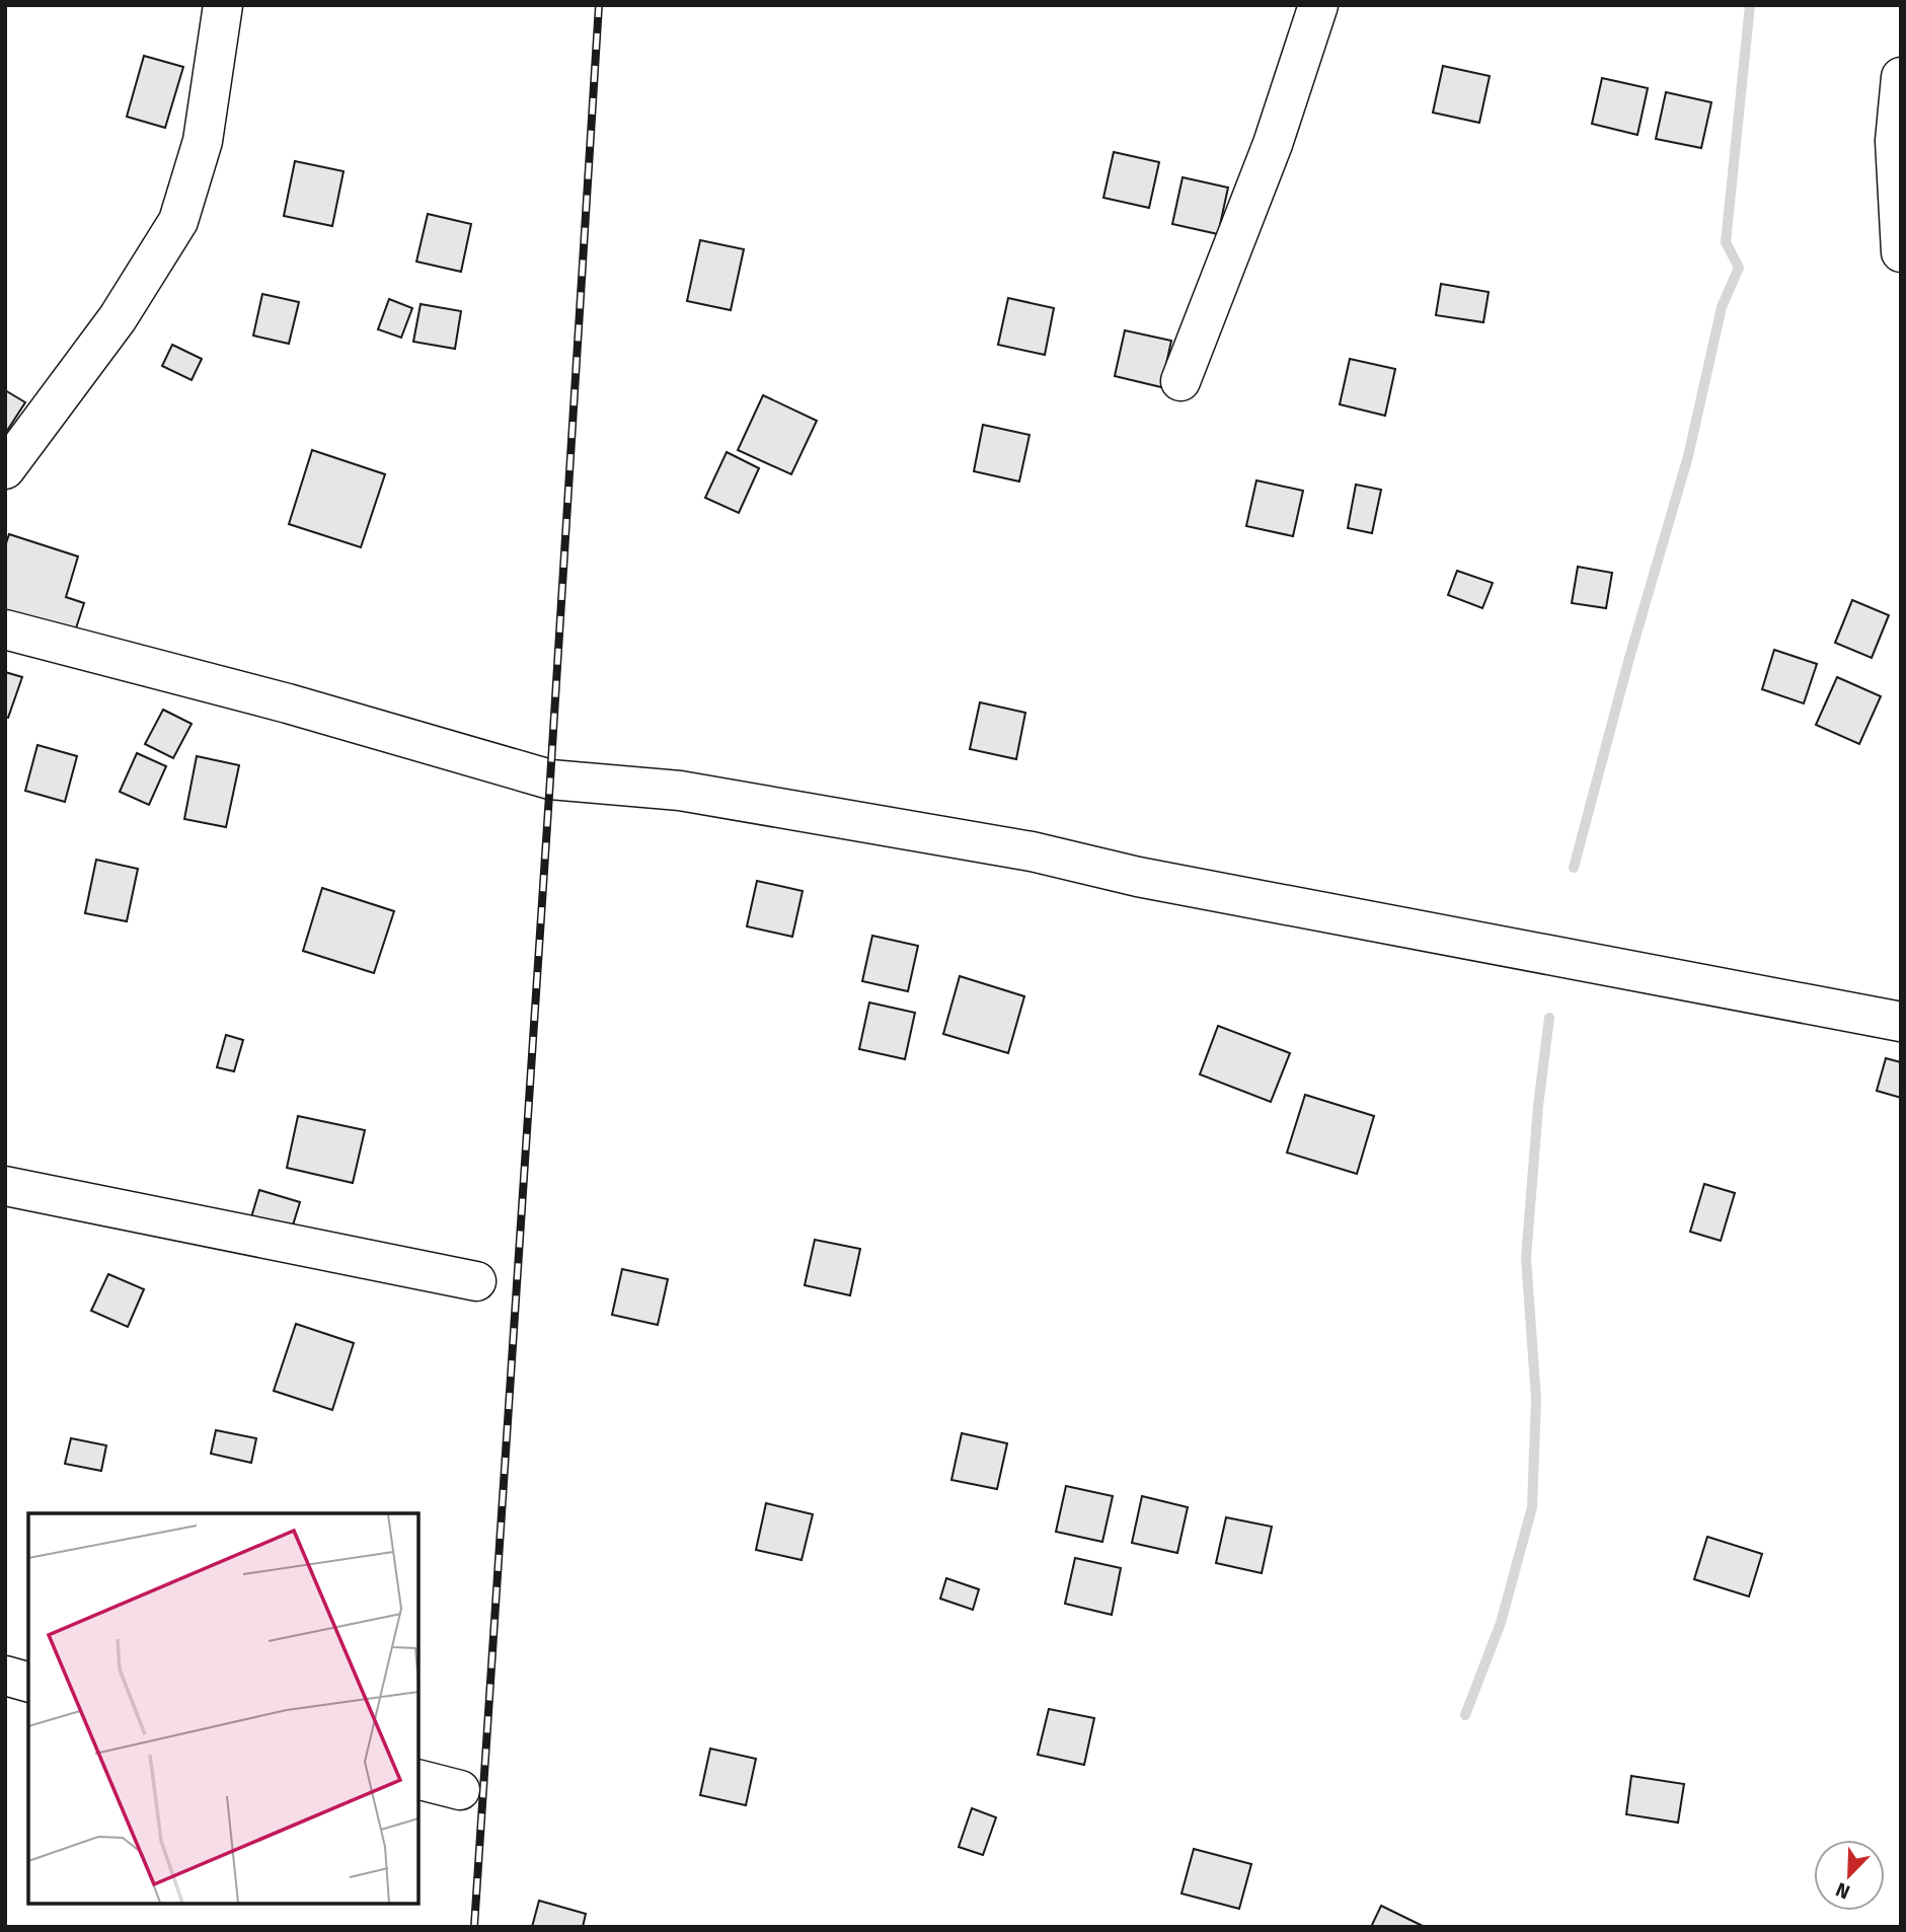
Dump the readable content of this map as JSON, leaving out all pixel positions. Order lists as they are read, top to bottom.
{
  "north": "bottom left"
}
